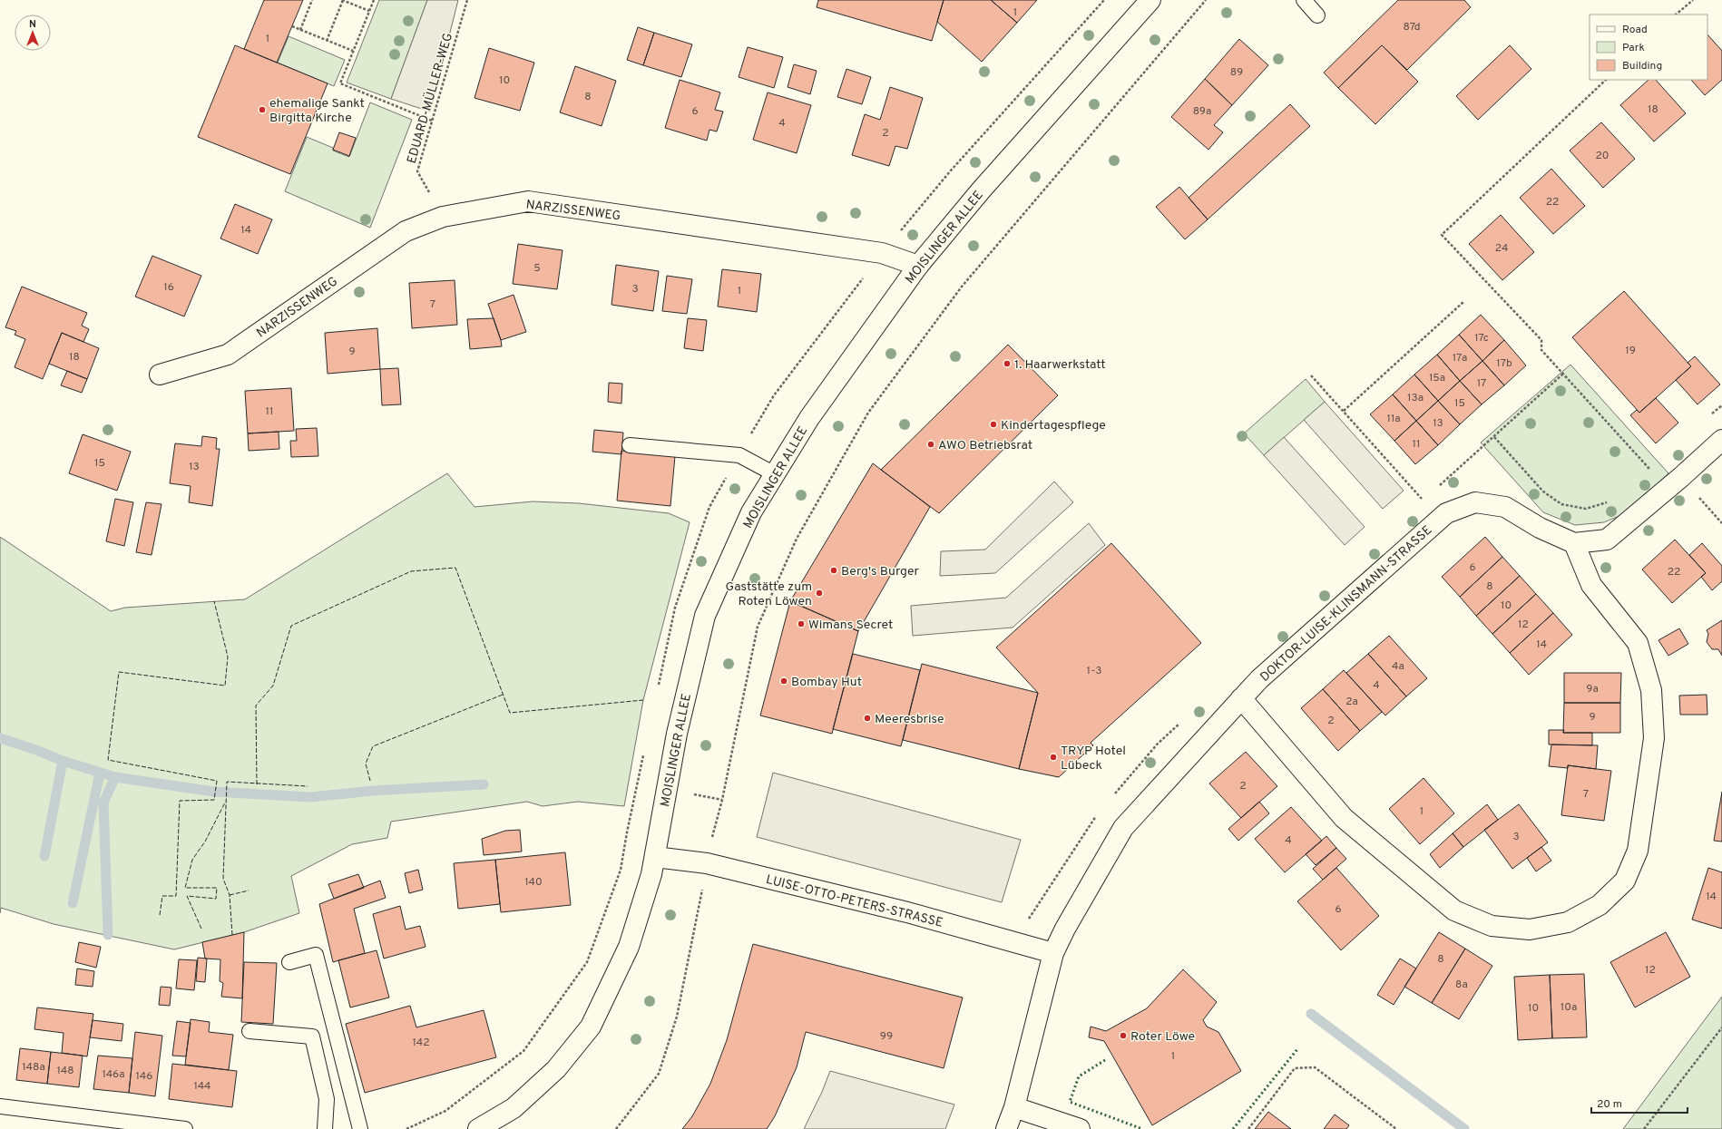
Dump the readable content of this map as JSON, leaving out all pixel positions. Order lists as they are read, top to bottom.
{
  "streets": {
    "street": [
      "NARZISSENWEG",
      "MOISLINGER ALLEE",
      "DOKTOR-LUISE-KLINSMANN-STRASSE",
      "LUISE-OTTO-PETERS-STRASSE"
    ],
    "path": ["EDUARD-MÜLLER-WEG"]
  },
  "crossings": [
    ["EDUARD-MÜLLER-WEG", "NARZISSENWEG"],
    ["NARZISSENWEG", "MOISLINGER ALLEE"],
    ["MOISLINGER ALLEE", "LUISE-OTTO-PETERS-STRASSE"],
    ["DOKTOR-LUISE-KLINSMANN-STRASSE", "LUISE-OTTO-PETERS-STRASSE"]
  ],
  "places": [
    "ehemalige Sankt Birgitta Kirche",
    "1. Haarwerkstatt",
    "Kindertagespflege",
    "AWO Betriebsrat",
    "Berg's Burger",
    "Gaststätte zum Roten Löwen",
    "Wimans Secret",
    "Bombay Hut",
    "Meeresbrise",
    "TRYP Hotel Lübeck",
    "Roter Löwe"
  ],
  "house_numbers": [
    "1",
    "87d",
    "1",
    "89",
    "10",
    "8",
    "18",
    "6",
    "89a",
    "4",
    "2",
    "20",
    "22",
    "14",
    "24",
    "5",
    "16",
    "3",
    "1",
    "7",
    "17c",
    "19",
    "9",
    "18",
    "17a",
    "17b",
    "15a",
    "17",
    "13a",
    "15",
    "11",
    "11a",
    "13",
    "11",
    "15",
    "13",
    "6",
    "22",
    "8",
    "10",
    "12",
    "14",
    "4a",
    "1-3",
    "4",
    "9a",
    "2a",
    "9",
    "2",
    "2",
    "7",
    "1",
    "3",
    "4",
    "140",
    "14",
    "6",
    "8",
    "12",
    "8a",
    "10a",
    "10",
    "99",
    "142",
    "1",
    "148a",
    "148",
    "146a",
    "146",
    "144"
  ],
  "legend": ["Road", "Park", "Building"],
  "scale_bar": "20 m",
  "north": "top"
}
